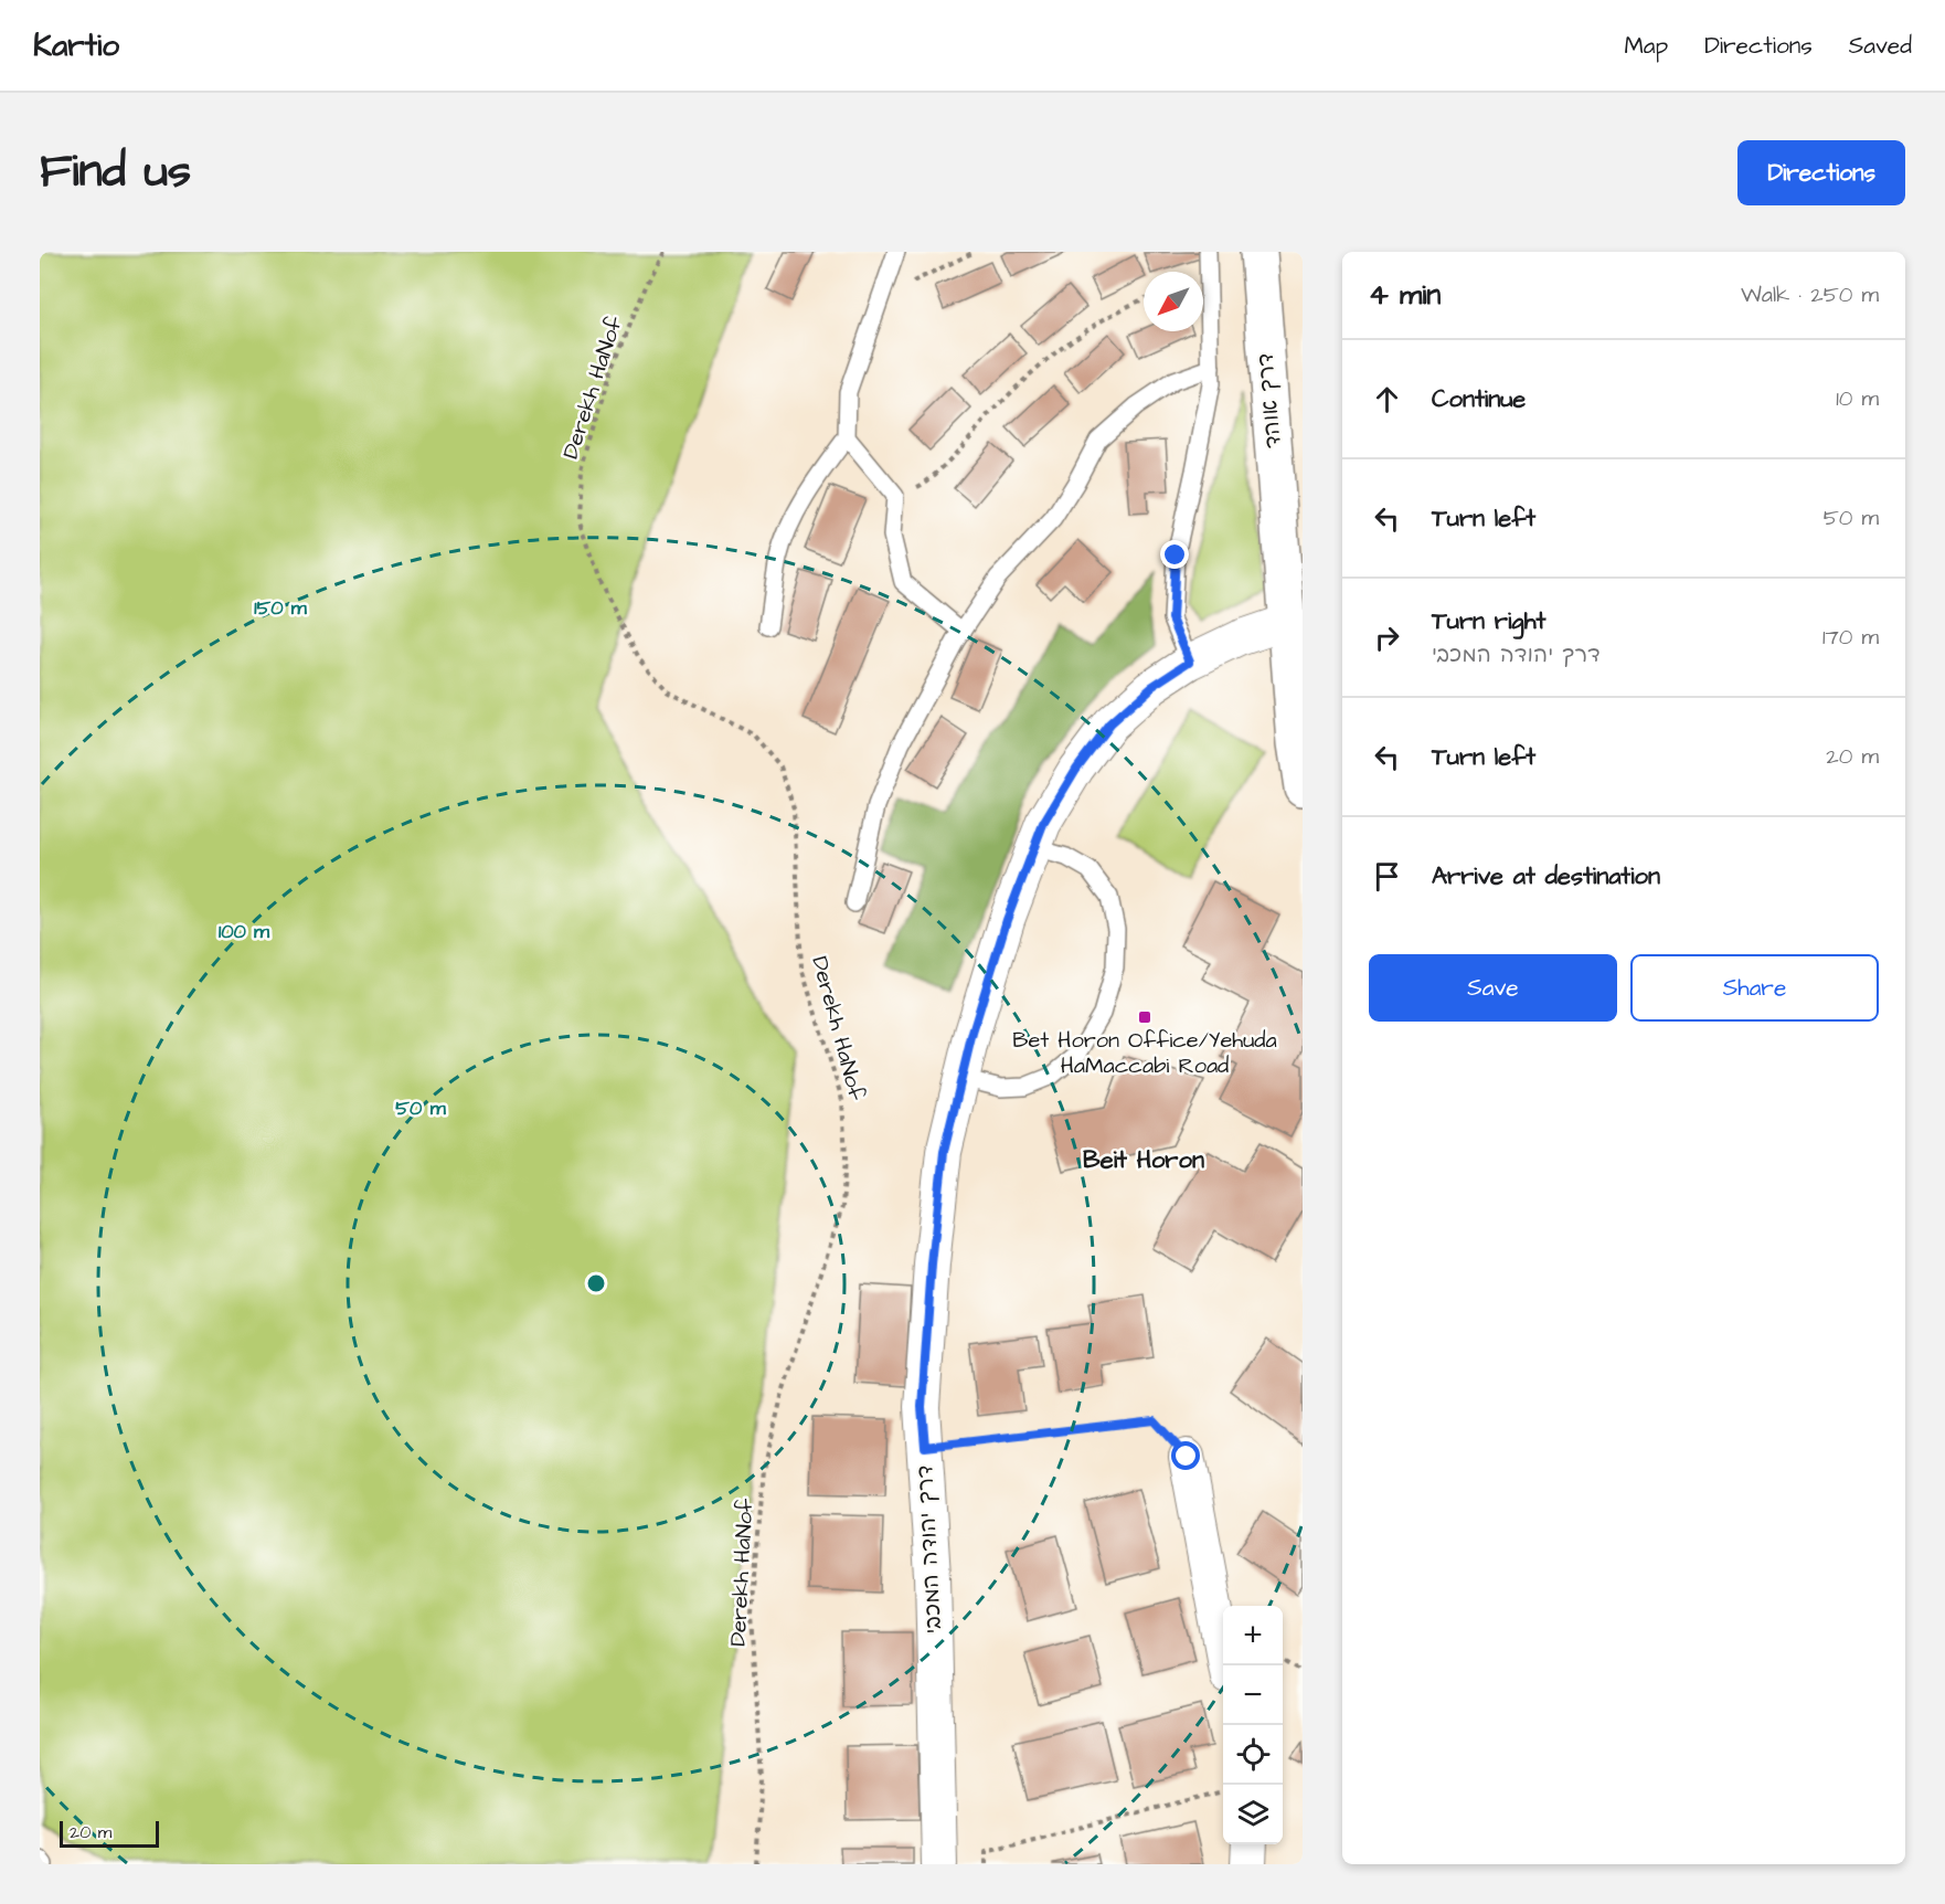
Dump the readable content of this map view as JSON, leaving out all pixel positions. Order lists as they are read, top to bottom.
{
  "streets": {
    "street": ["דרך אוהד", "דרך יהודה המכבי"],
    "path": ["Derekh HaNof"]
  },
  "crossings": [
    ["דרך אוהד", "דרך יהודה המכבי"]
  ],
  "districts": ["Beit Horon"],
  "places": {
    "transit": ["Bet Horon Office/Yehuda HaMaccabi Road"]
  },
  "scale_bar": "20 m",
  "north": "bottom left",
  "page": {
    "header": "Kartio",
    "nav": ["Map", "Directions", "Saved"],
    "title": "Find us",
    "buttons": [
      "Directions",
      ["Save", "Share"]
    ],
    "heading": ["4 min", "Walk · 250 m"],
    "list": [
      ["Continue", "10 m"],
      ["Turn left", "50 m"],
      ["Turn right", "דרך יהודה המכבי", "170 m"],
      ["Turn left", "20 m"],
      "Arrive at destination"
    ],
    "map_buttons": ["+", "−"],
    "scale": "20 m"
  },
  "rings": ["150 m", "100 m", "50 m"]
}
